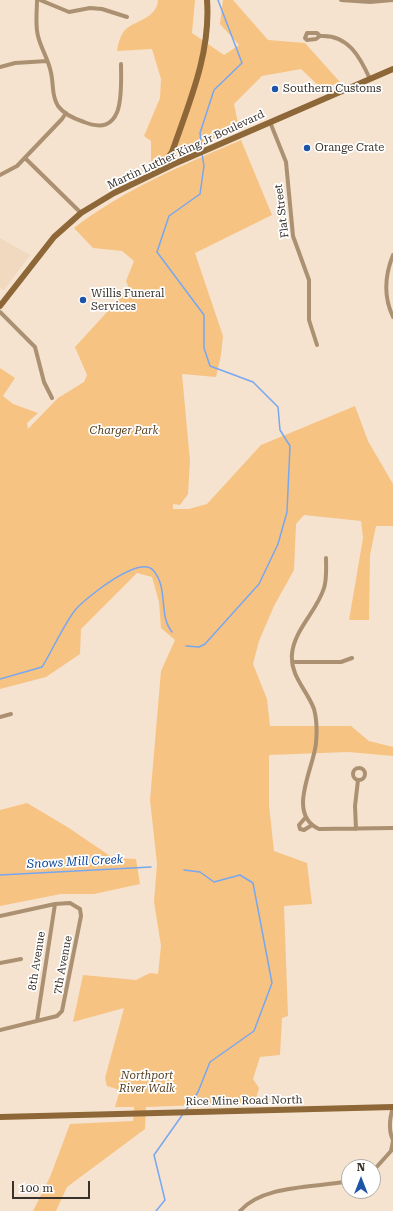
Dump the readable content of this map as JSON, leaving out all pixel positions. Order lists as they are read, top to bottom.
{
  "streets": {
    "main road": ["Martin Luther King Jr Boulevard", "Rice Mine Road North"],
    "street": ["Flat Street", "8th Avenue", "7th Avenue"]
  },
  "crossings": [
    ["Martin Luther King Jr Boulevard", "Flat Street"],
    ["8th Avenue", "7th Avenue"]
  ],
  "water": ["Snows Mill Creek"],
  "parks": ["Charger Park", "Northport River Walk"],
  "places": ["Southern Customs", "Orange Crate", "Willis Funeral Services"],
  "scale_bar": "100 m",
  "north": "top"
}
